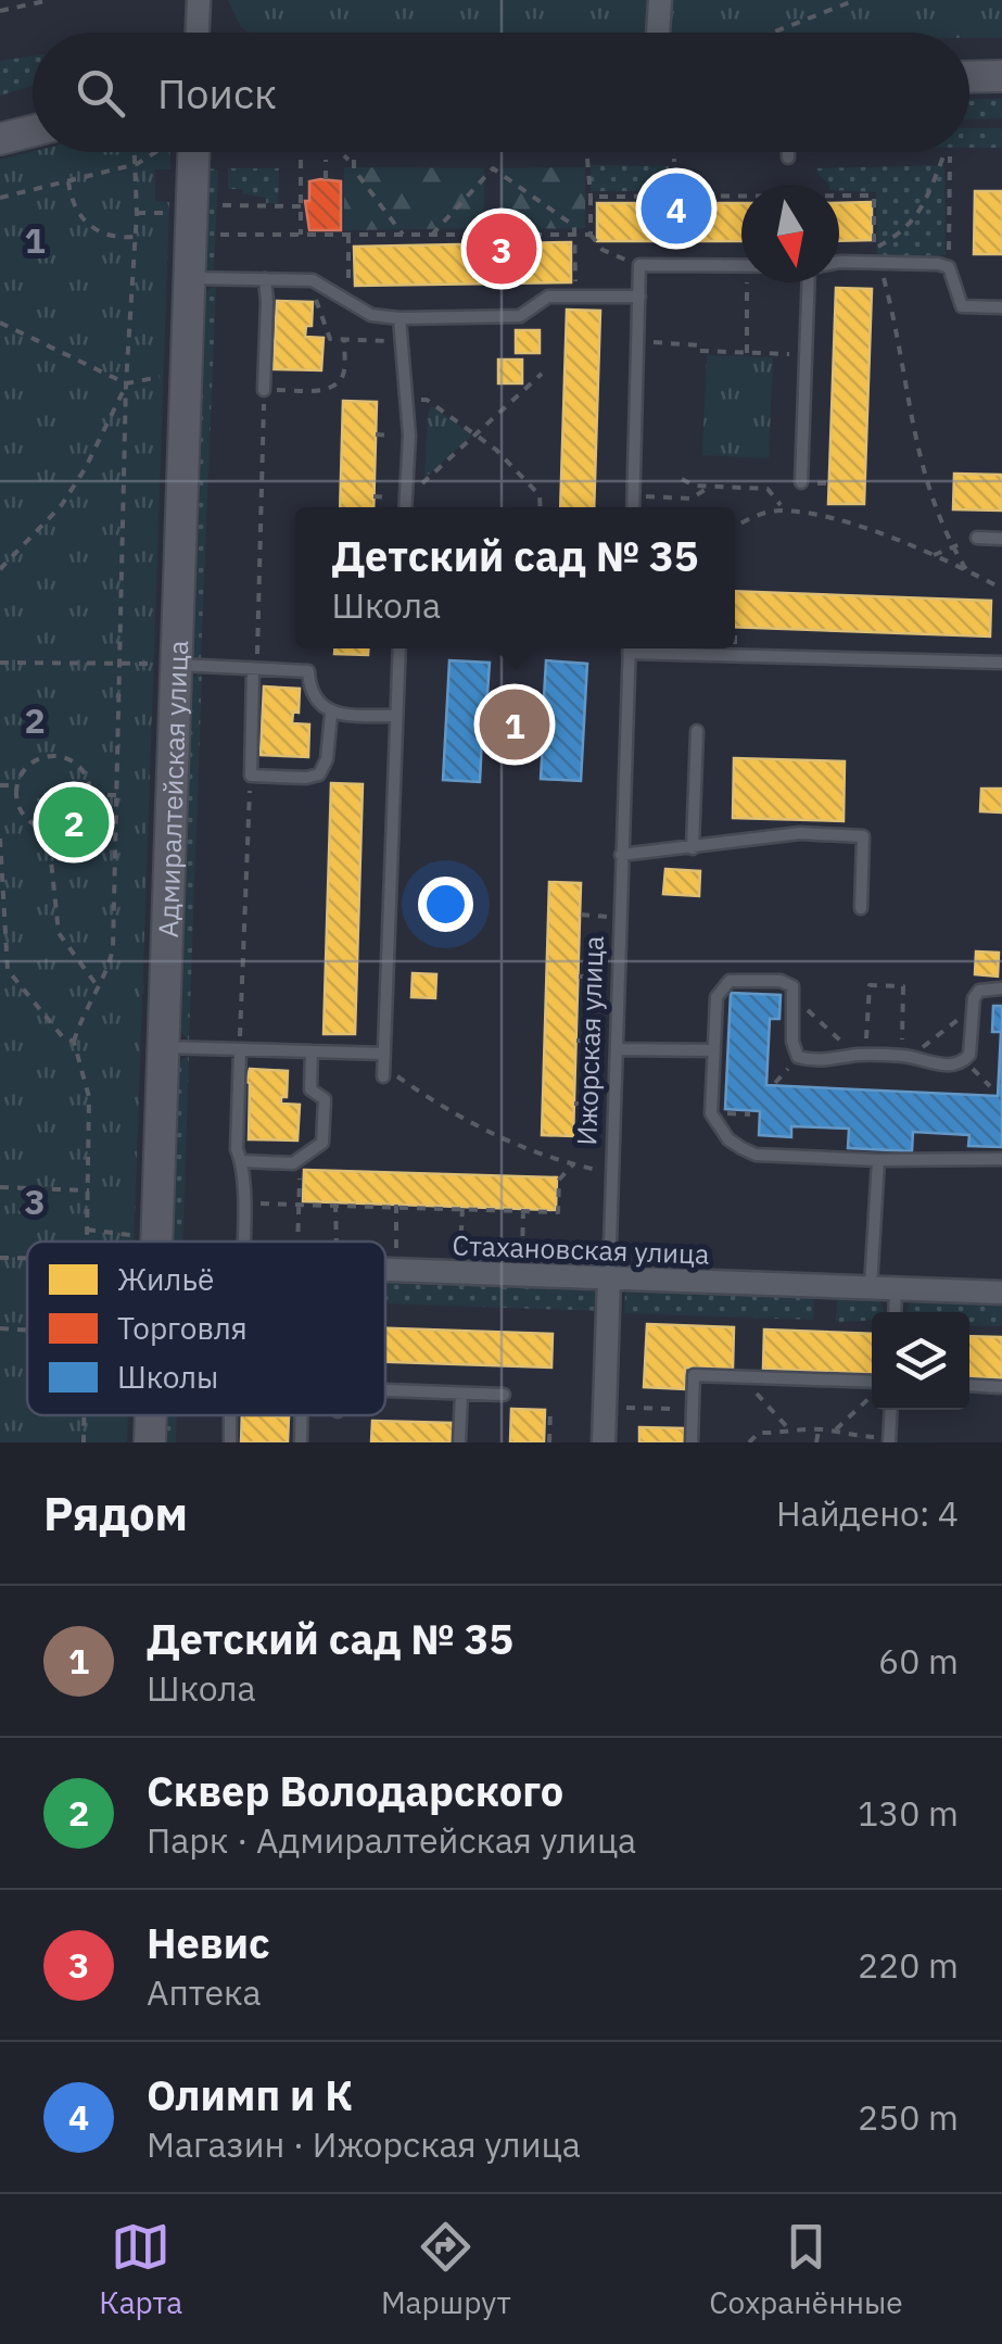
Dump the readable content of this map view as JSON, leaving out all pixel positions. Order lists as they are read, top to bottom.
{
  "streets": {
    "street": ["Адмиралтейская улица", "Ижорская улица", "Стахановская улица"]
  },
  "crossings": [
    ["Ижорская улица", "Стахановская улица"]
  ],
  "legend": ["Жильё", "Торговля", "Школы"],
  "north": "bottom",
  "page": {
    "search": "Поиск",
    "pins": [
      "4",
      "3",
      "1",
      "2"
    ],
    "popup": ["Детский сад № 35", "Школа"],
    "heading": ["Рядом", "Найдено: 4"],
    "list": [
      {
        "mark": "1",
        "name": "Детский сад № 35",
        "note": "Школа",
        "value": "60 m"
      },
      {
        "mark": "2",
        "name": "Сквер Володарского",
        "note": "Парк · Адмиралтейская улица",
        "value": "130 m"
      },
      {
        "mark": "3",
        "name": "Невис",
        "note": "Аптека",
        "value": "220 m"
      },
      {
        "mark": "4",
        "name": "Олимп и К",
        "note": "Магазин · Ижорская улица",
        "value": "250 m"
      }
    ],
    "nav": ["Карта", "Маршрут", "Сохранённые"]
  },
  "grid": {
    "rows": ["1", "2", "3"]
  }
}
